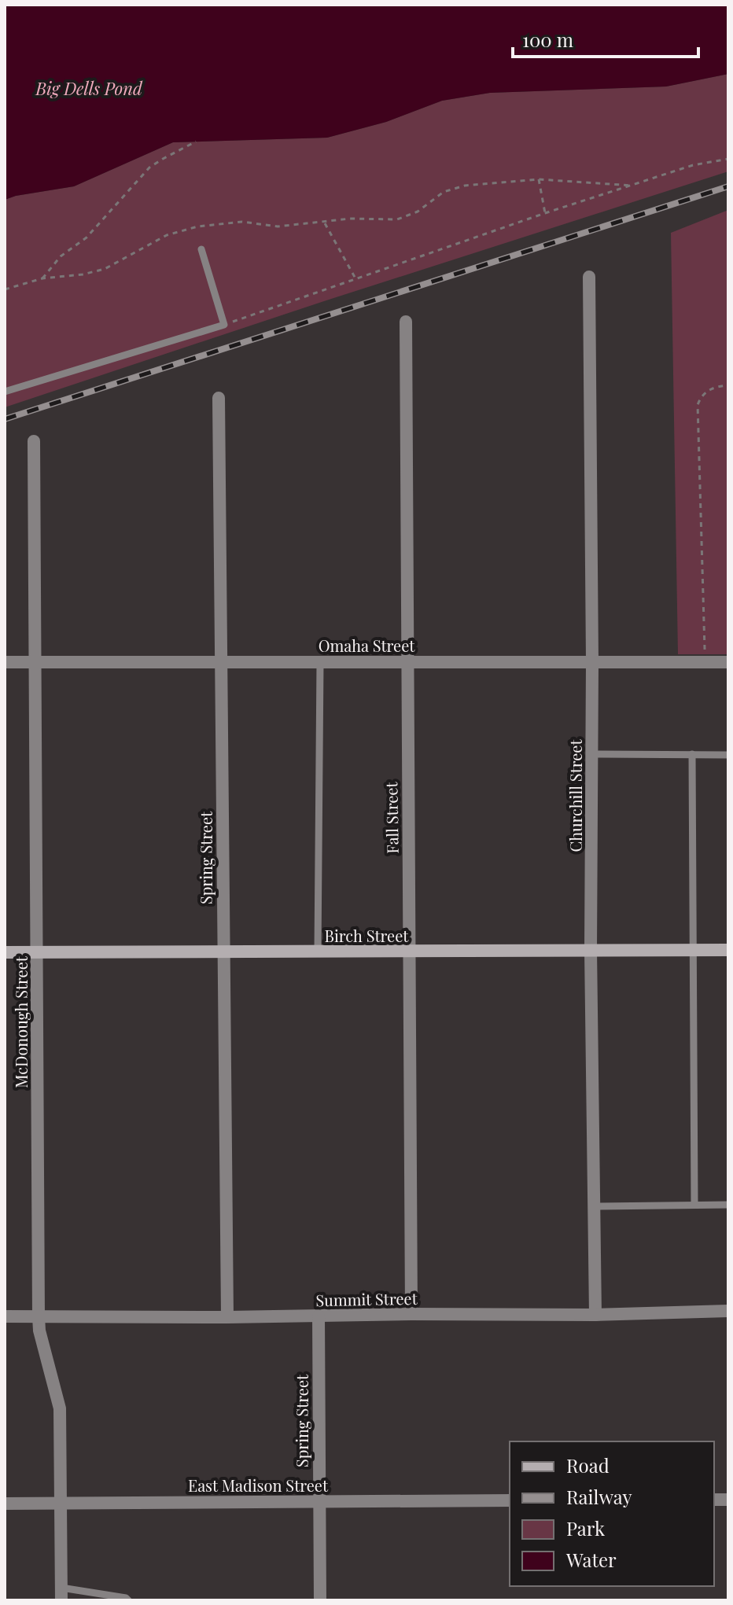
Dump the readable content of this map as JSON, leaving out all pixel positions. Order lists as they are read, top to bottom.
{
  "streets": {
    "main road": ["Birch Street"],
    "street": [
      "Omaha Street",
      "Churchill Street",
      "Fall Street",
      "Spring Street",
      "McDonough Street",
      "Summit Street",
      "East Madison Street"
    ]
  },
  "crossings": [
    ["Omaha Street", "Churchill Street"],
    ["Omaha Street", "Fall Street"],
    ["Omaha Street", "Spring Street"],
    ["Omaha Street", "McDonough Street"],
    ["Churchill Street", "Birch Street"],
    ["Churchill Street", "Summit Street"],
    ["Fall Street", "Birch Street"],
    ["Fall Street", "Summit Street"],
    ["Spring Street", "Birch Street"],
    ["Spring Street", "Summit Street"],
    ["Spring Street", "East Madison Street"],
    ["Birch Street", "McDonough Street"],
    ["McDonough Street", "Summit Street"],
    ["McDonough Street", "East Madison Street"]
  ],
  "water": ["Big Dells Pond"],
  "legend": [
    "Road",
    "Railway",
    "Park",
    "Water"
  ],
  "scale_bar": "100 m"
}
